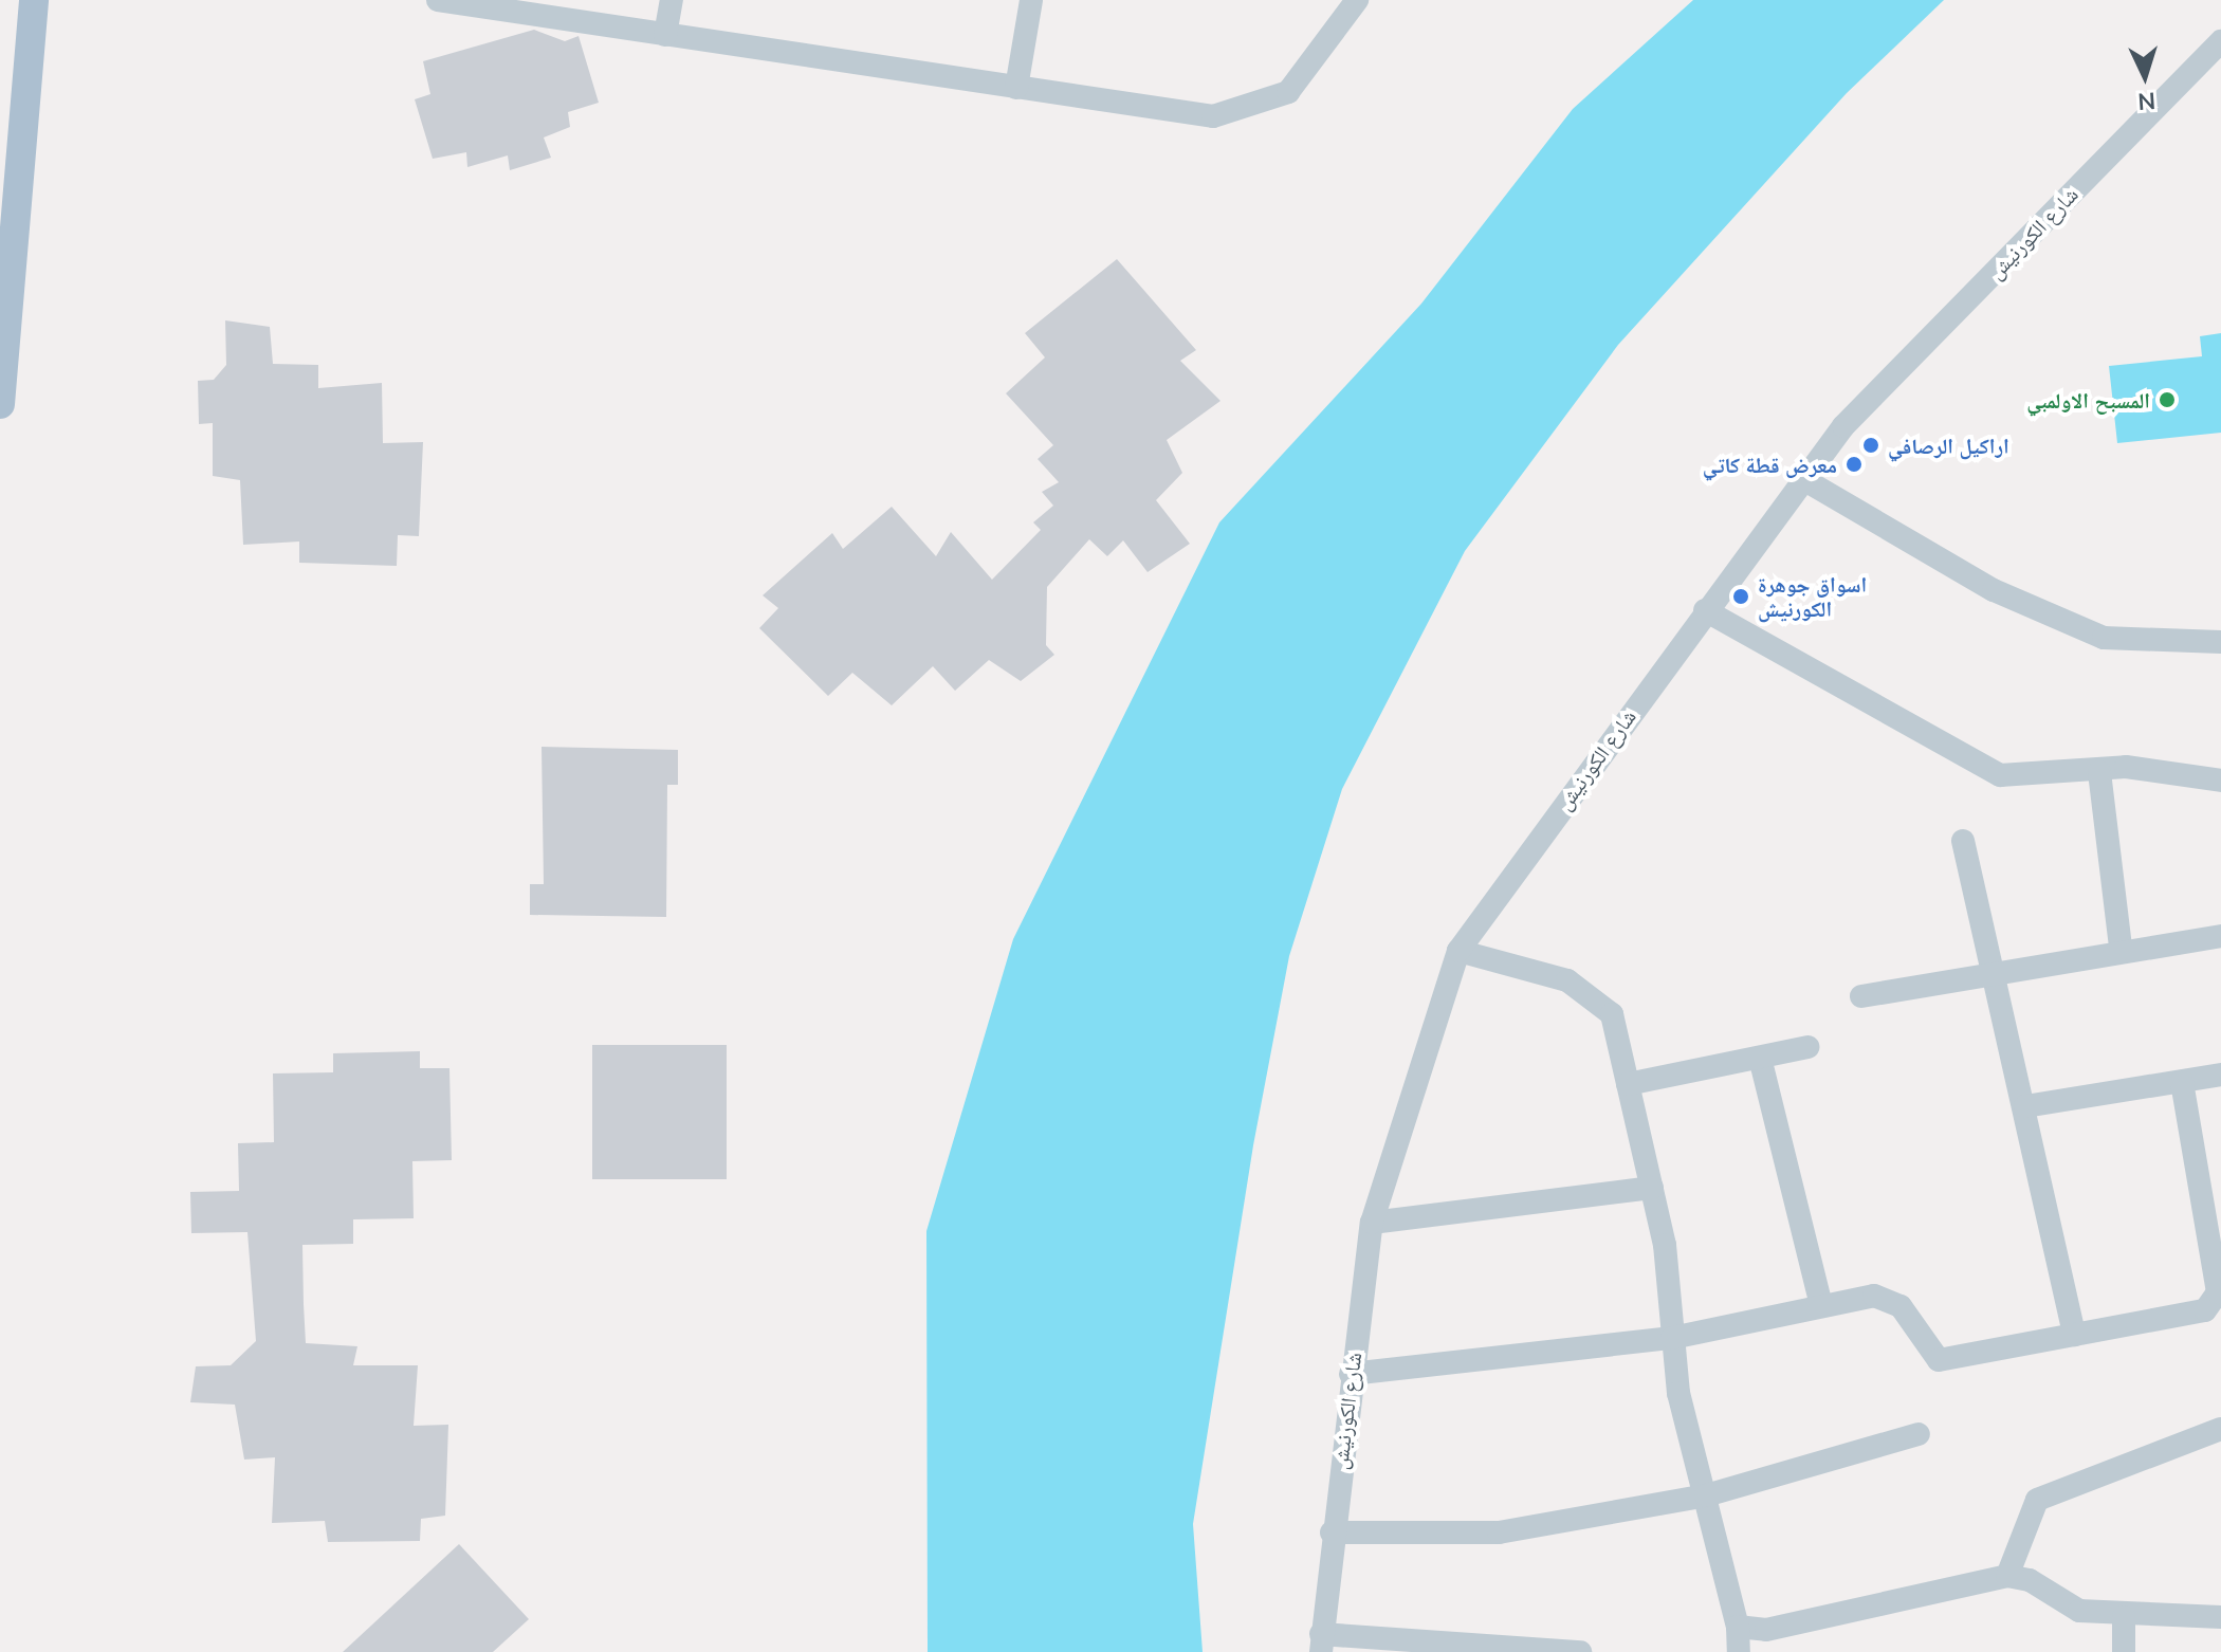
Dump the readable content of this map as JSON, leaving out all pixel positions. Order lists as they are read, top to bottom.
{
  "streets": {
    "street": ["شارع الكورنيش"]
  },
  "places": [
    "المسبح الاولمبي",
    "اراكيل الرصافي",
    "معرض قطة كاتي",
    "اسواق جوهرة الكورنيش"
  ],
  "north": "bottom"
}
